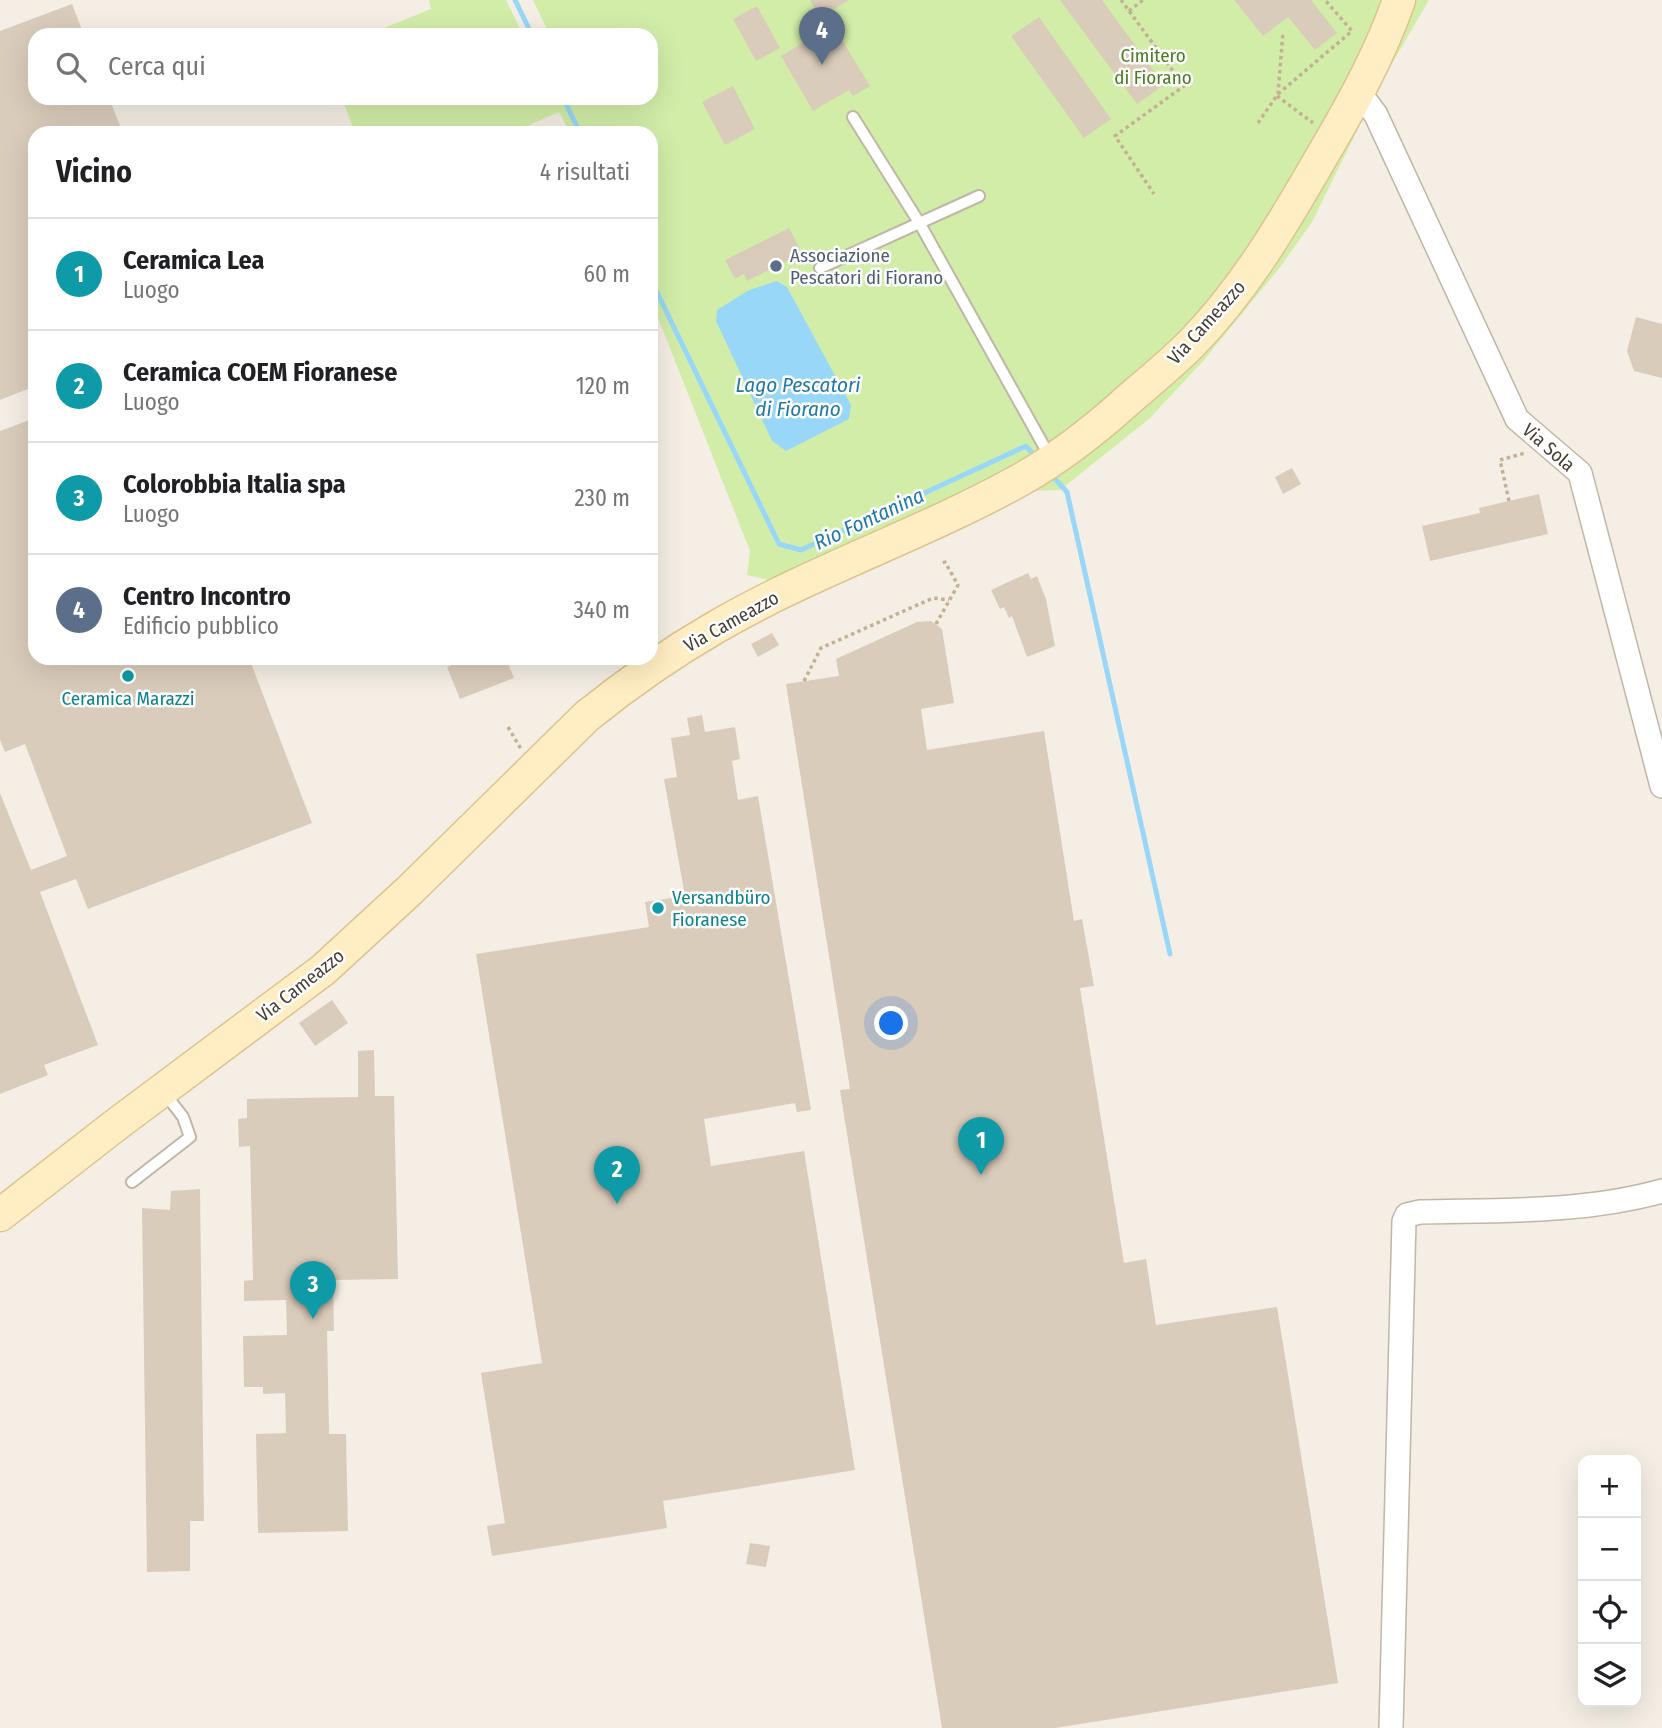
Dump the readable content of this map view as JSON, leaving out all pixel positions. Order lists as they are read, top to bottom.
{
  "streets": {
    "street": ["Via Cameazzo", "Via Sola"]
  },
  "crossings": [
    ["Via Cameazzo", "Via Sola"]
  ],
  "water": ["Lago Pescatori di Fiorano", "Rio Fontanina"],
  "parks": ["Cimitero di Fiorano"],
  "places": ["Associazione Pescatori di Fiorano", "Ceramica Marazzi", "Versandbüro Fioranese"],
  "page": {
    "pins": [
      "4",
      "1",
      "2",
      "3"
    ],
    "search": "Cerca qui",
    "heading": ["Vicino", "4 risultati"],
    "list": [
      {
        "mark": "1",
        "name": "Ceramica Lea",
        "note": "Luogo",
        "value": "60 m"
      },
      {
        "mark": "2",
        "name": "Ceramica COEM Fioranese",
        "note": "Luogo",
        "value": "120 m"
      },
      {
        "mark": "3",
        "name": "Colorobbia Italia spa",
        "note": "Luogo",
        "value": "230 m"
      },
      {
        "mark": "4",
        "name": "Centro Incontro",
        "note": "Edificio pubblico",
        "value": "340 m"
      }
    ],
    "map_buttons": ["+", "−"]
  }
}
